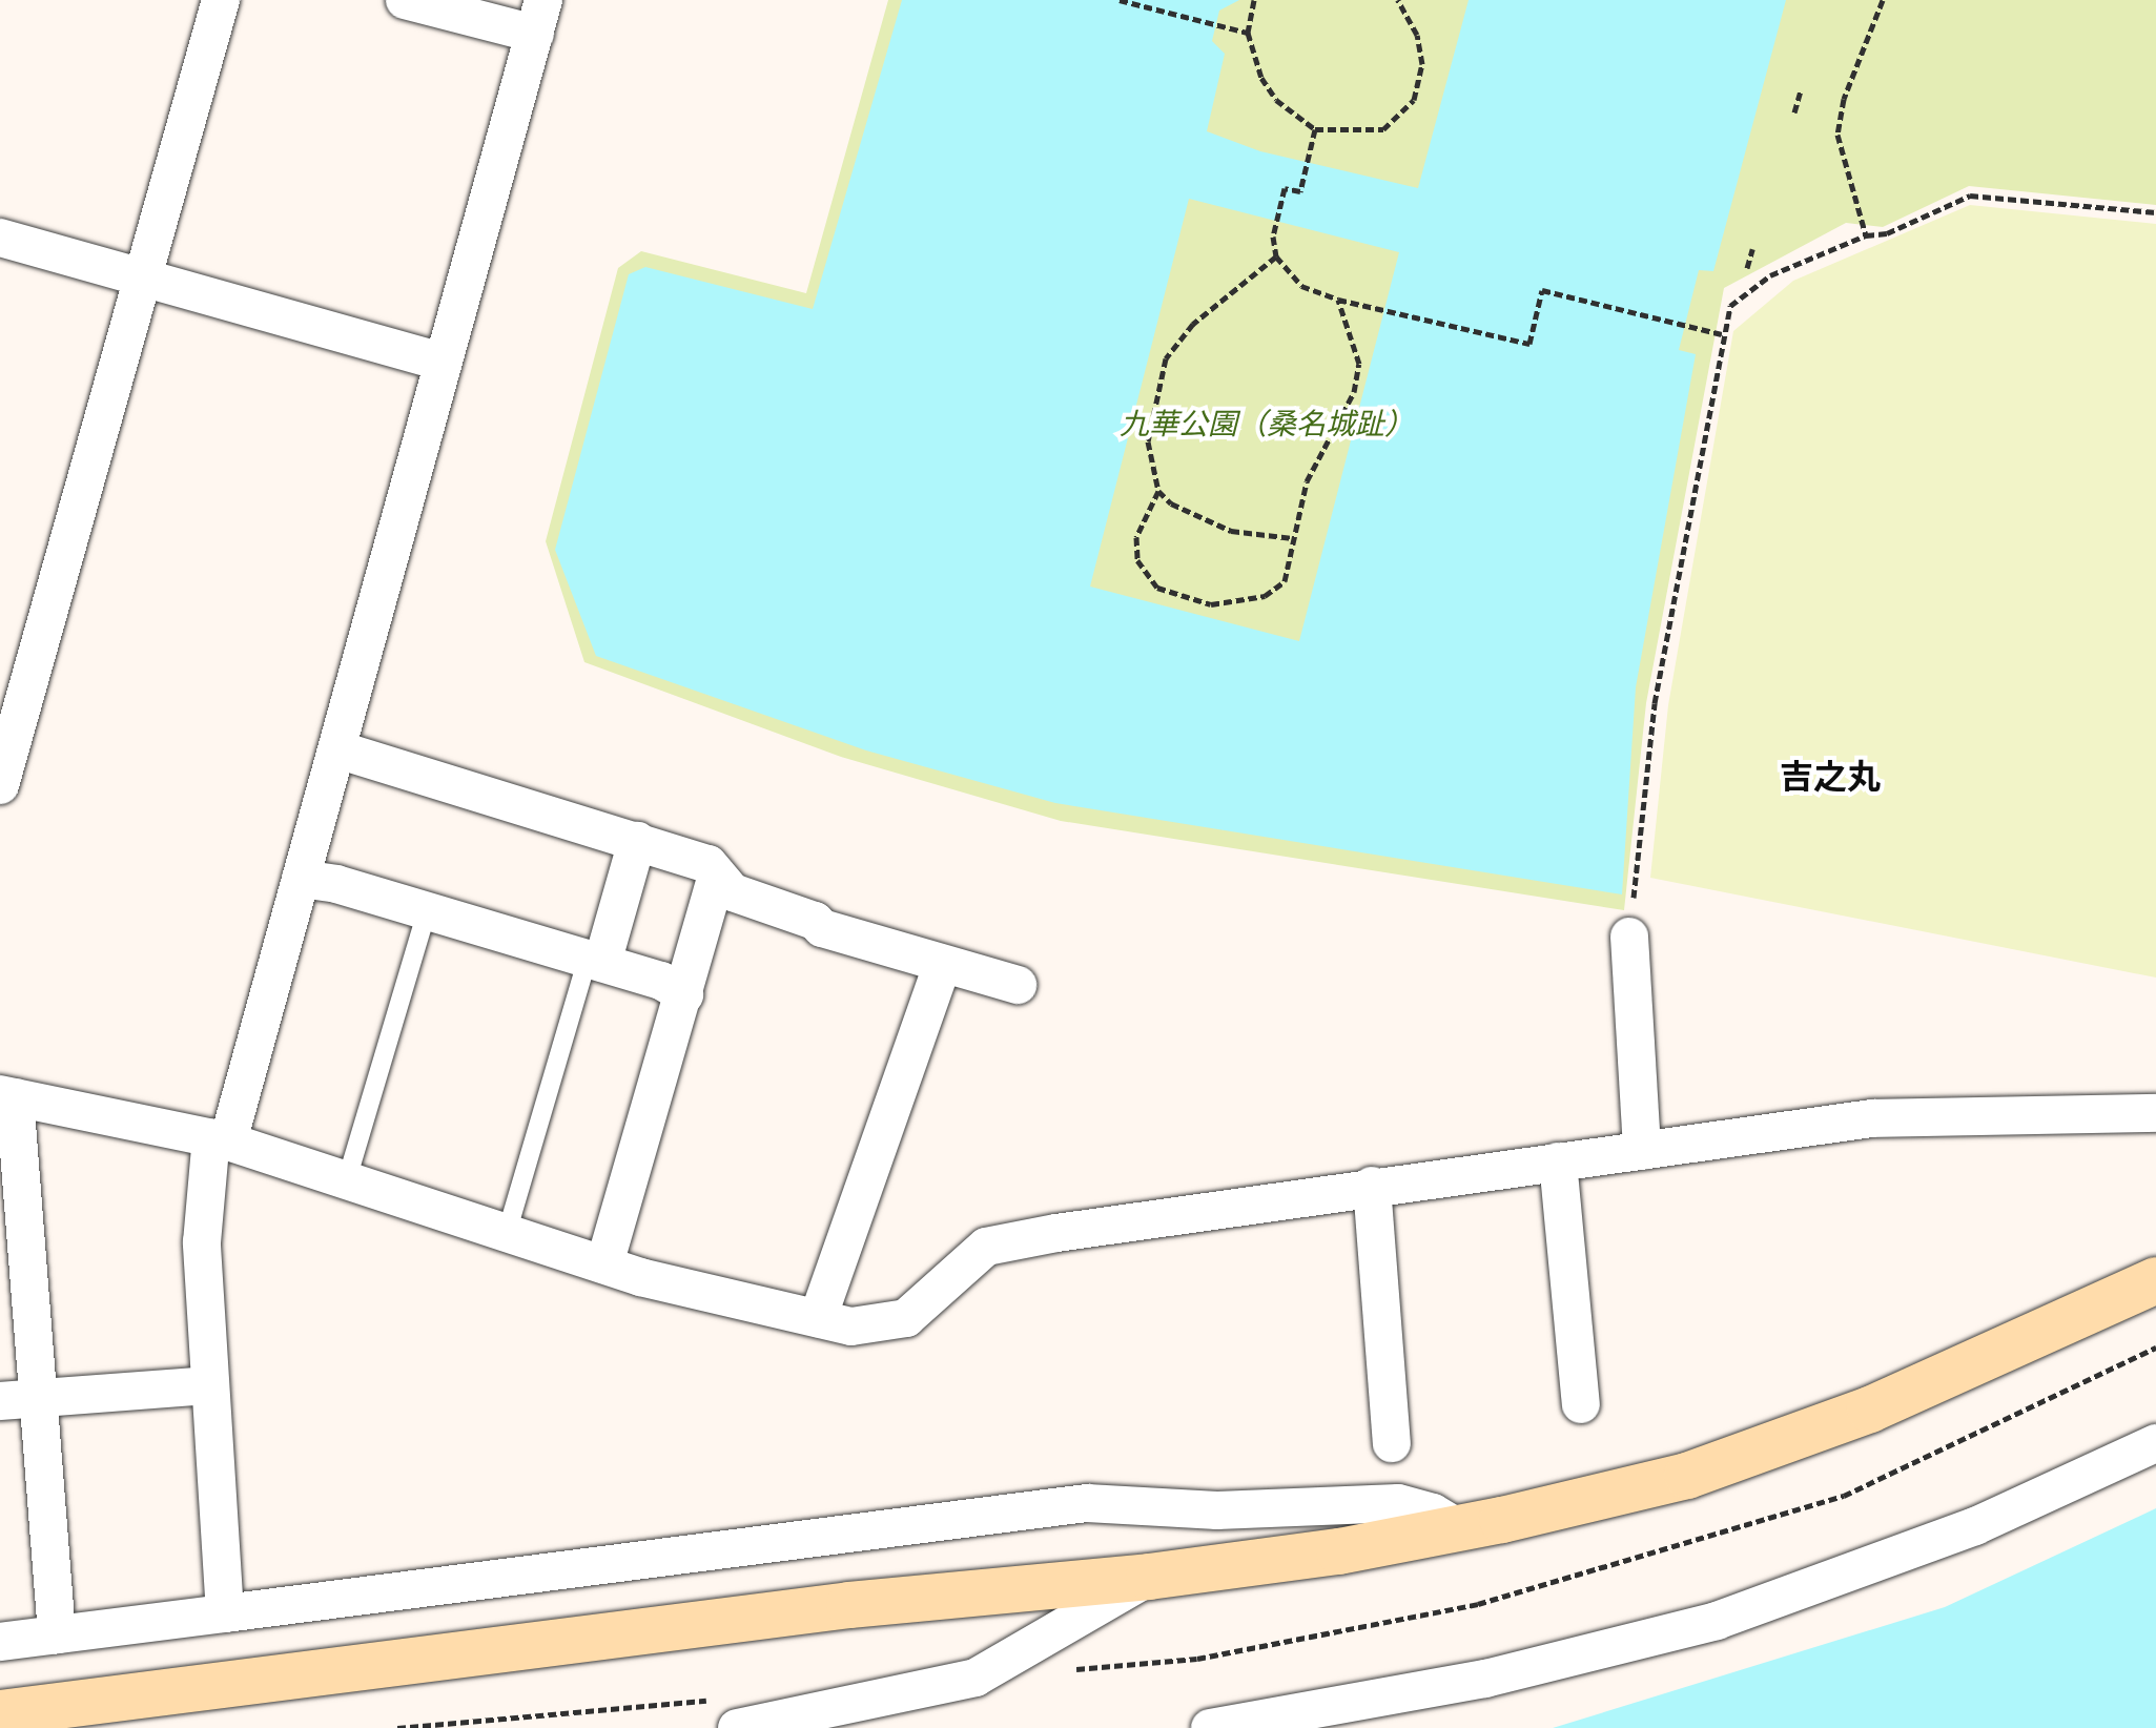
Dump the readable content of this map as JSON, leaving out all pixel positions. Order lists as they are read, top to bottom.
{
  "districts": ["吉之丸"],
  "parks": ["九華公園（桑名城趾）"]
}
